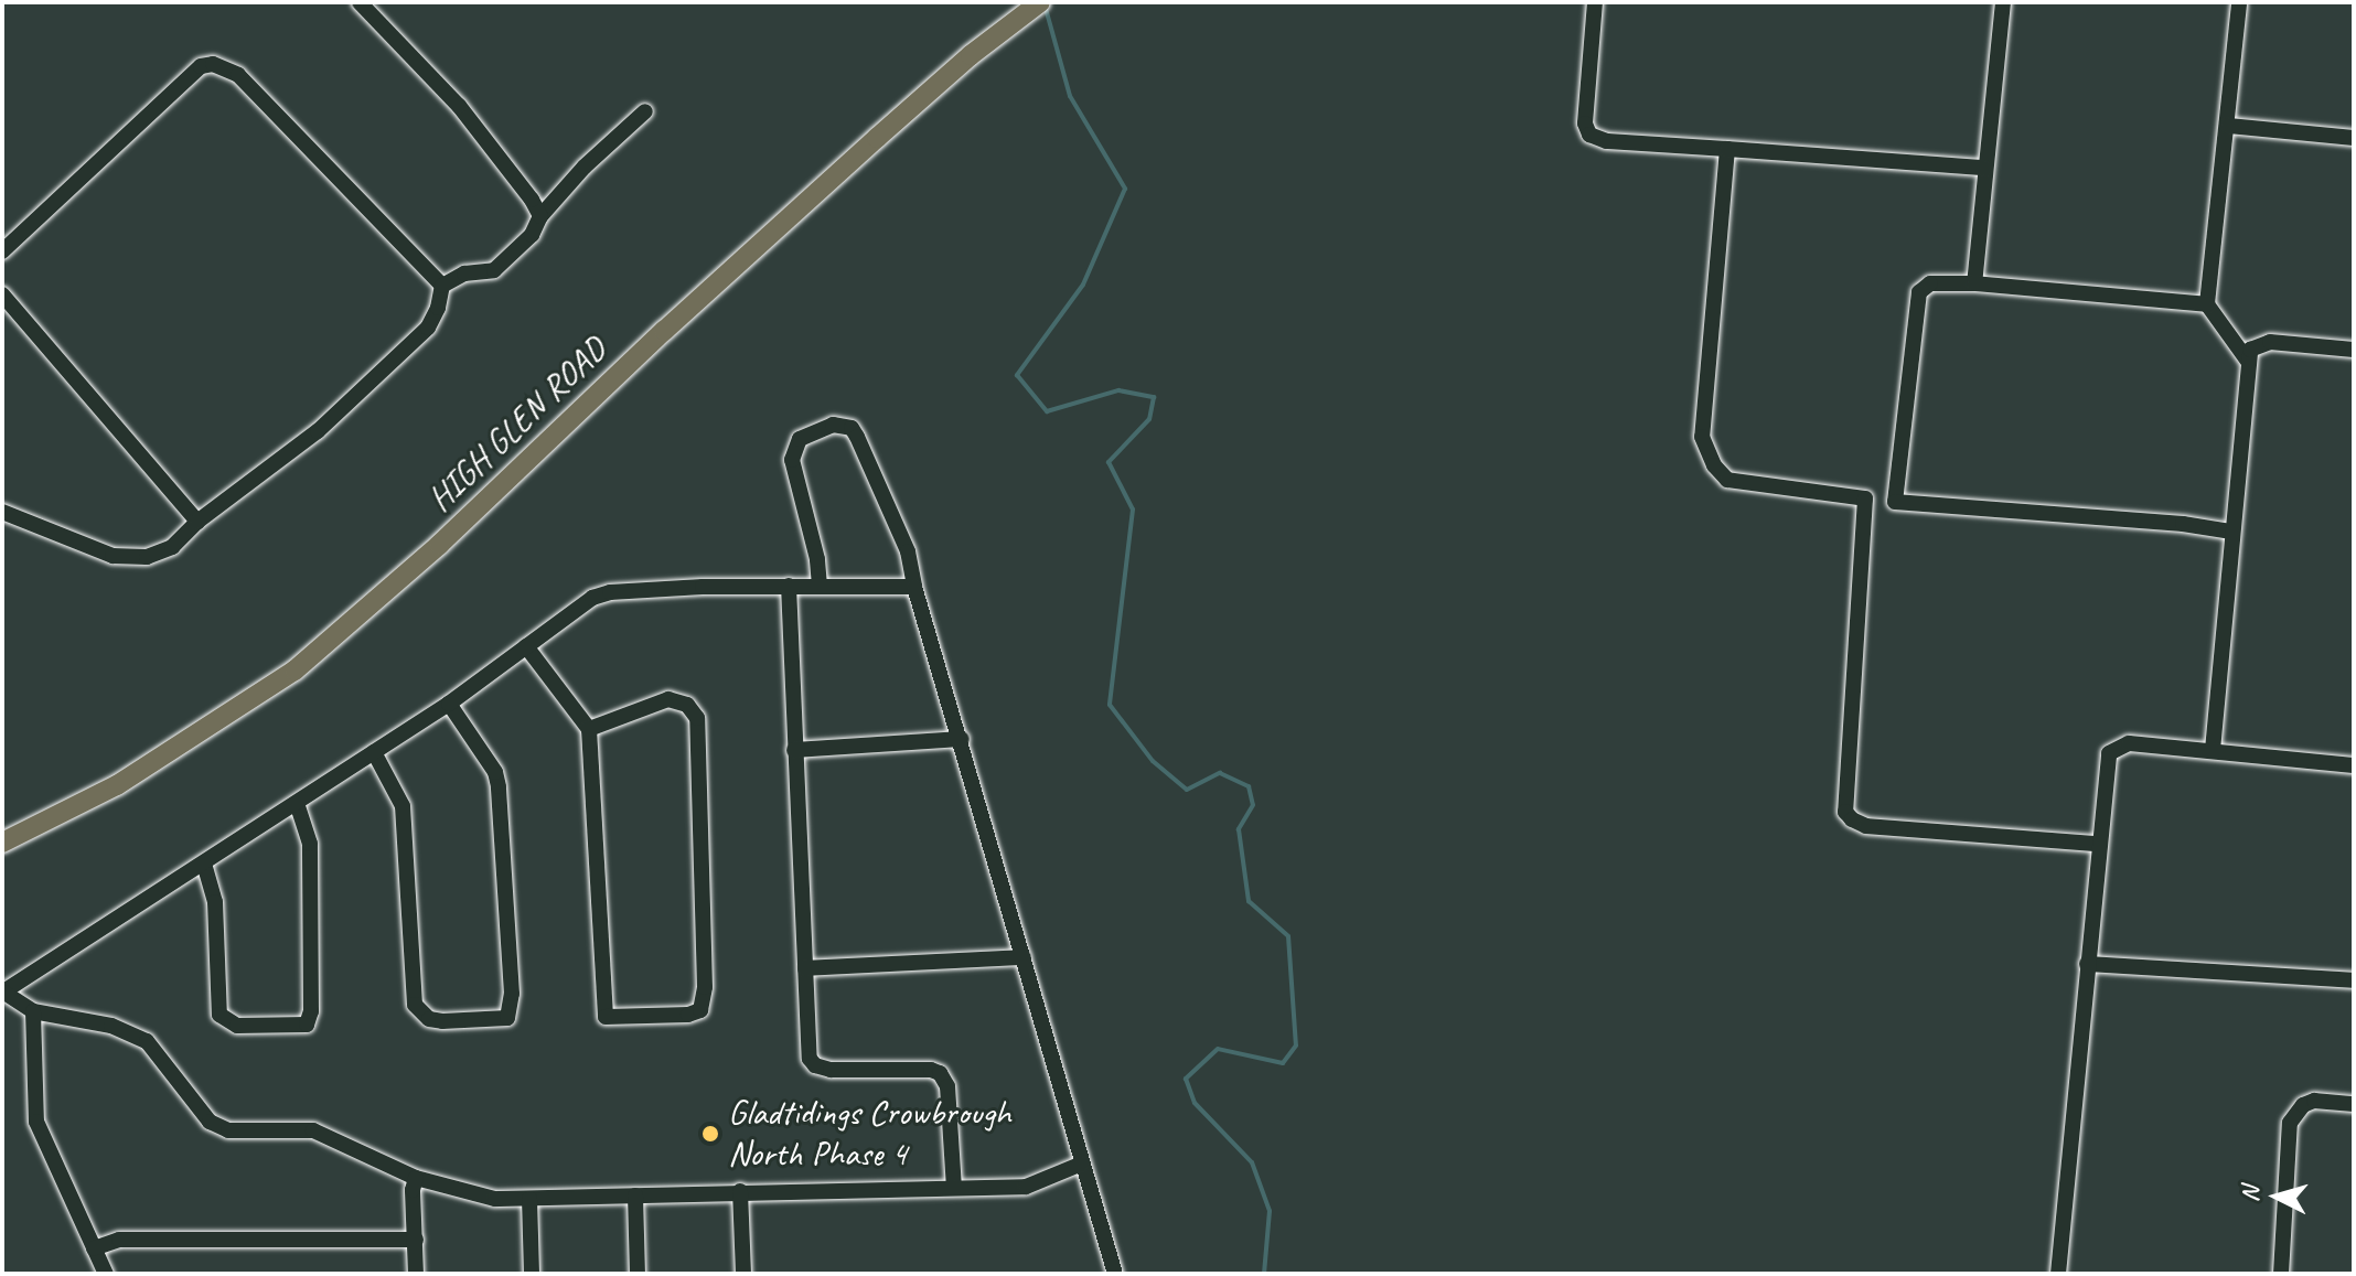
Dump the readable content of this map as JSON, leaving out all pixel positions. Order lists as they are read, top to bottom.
{
  "streets": {
    "main road": ["HIGH GLEN ROAD"]
  },
  "places": ["Gladtidings Crowbrough North Phase 4"],
  "north": "left"
}
